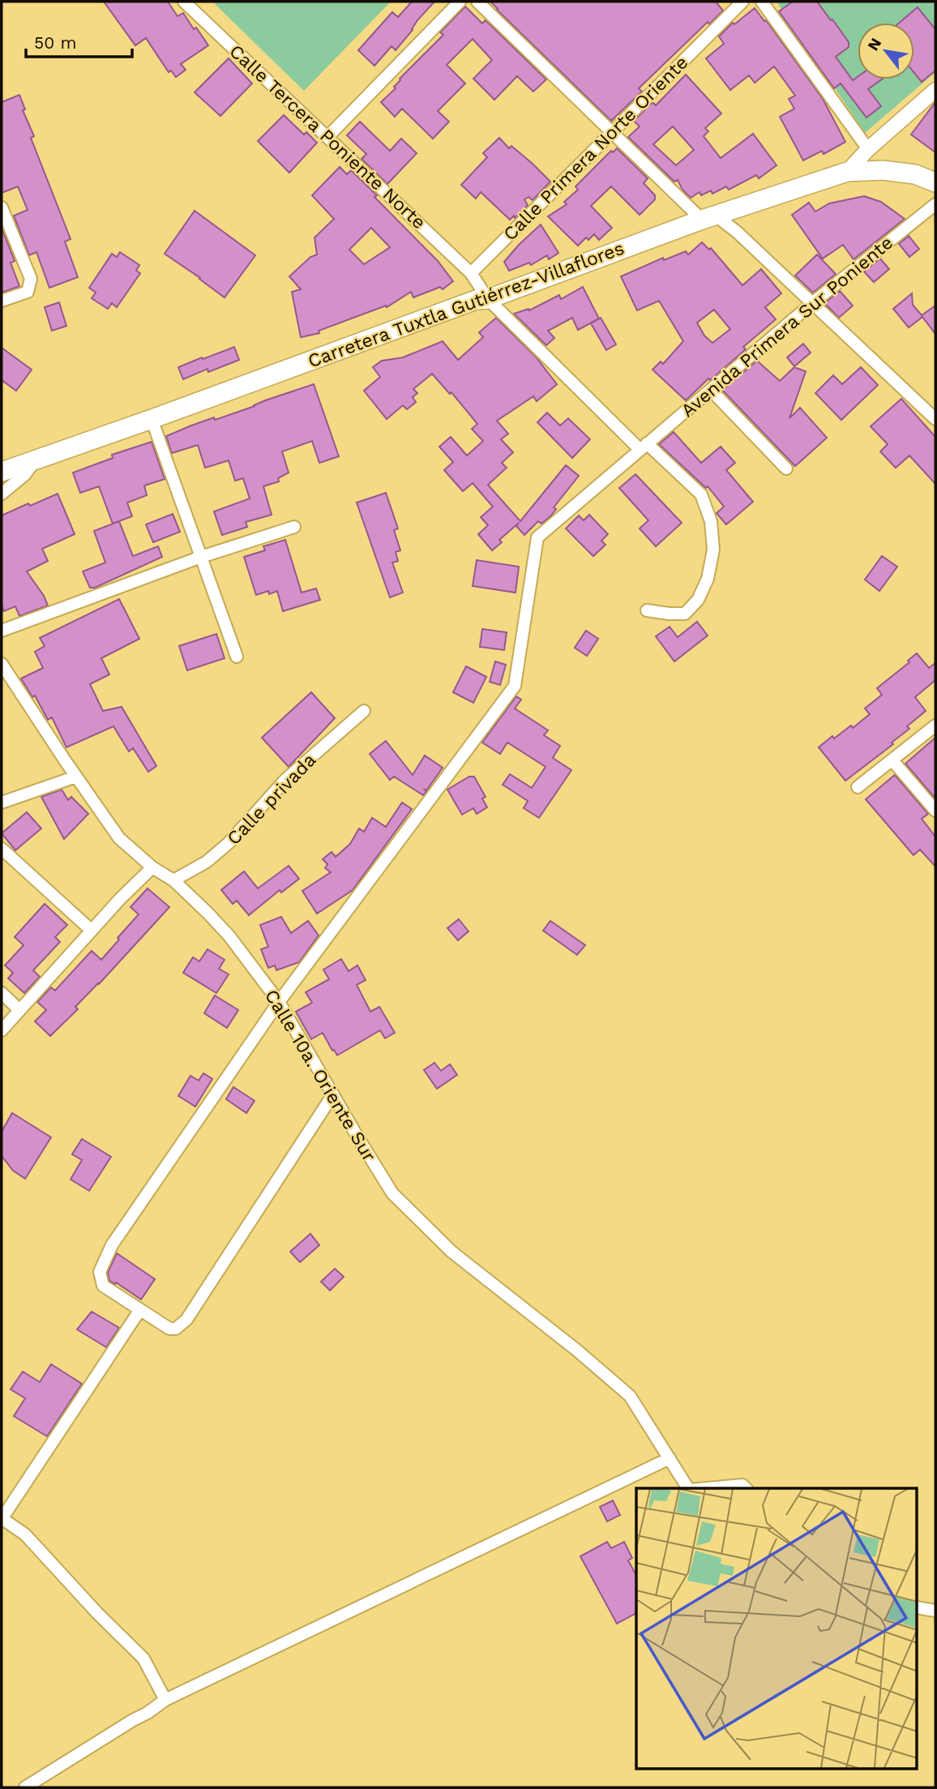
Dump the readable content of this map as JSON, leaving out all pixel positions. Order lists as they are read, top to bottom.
{
  "streets": {
    "main road": ["Carretera Tuxtla Gutiérrez-Villaflores"],
    "street": [
      "Calle Tercera Poniente Norte",
      "Calle Primera Norte Oriente",
      "Avenida Primera Sur Poniente",
      "Calle privada",
      "Calle 10a. Oriente Sur"
    ]
  },
  "crossings": [
    ["Calle Tercera Poniente Norte", "Calle Primera Norte Oriente"],
    ["Avenida Primera Sur Poniente", "Calle 10a. Oriente Sur"],
    ["Calle privada", "Calle 10a. Oriente Sur"]
  ],
  "scale_bar": "50 m",
  "north": "top left"
}
